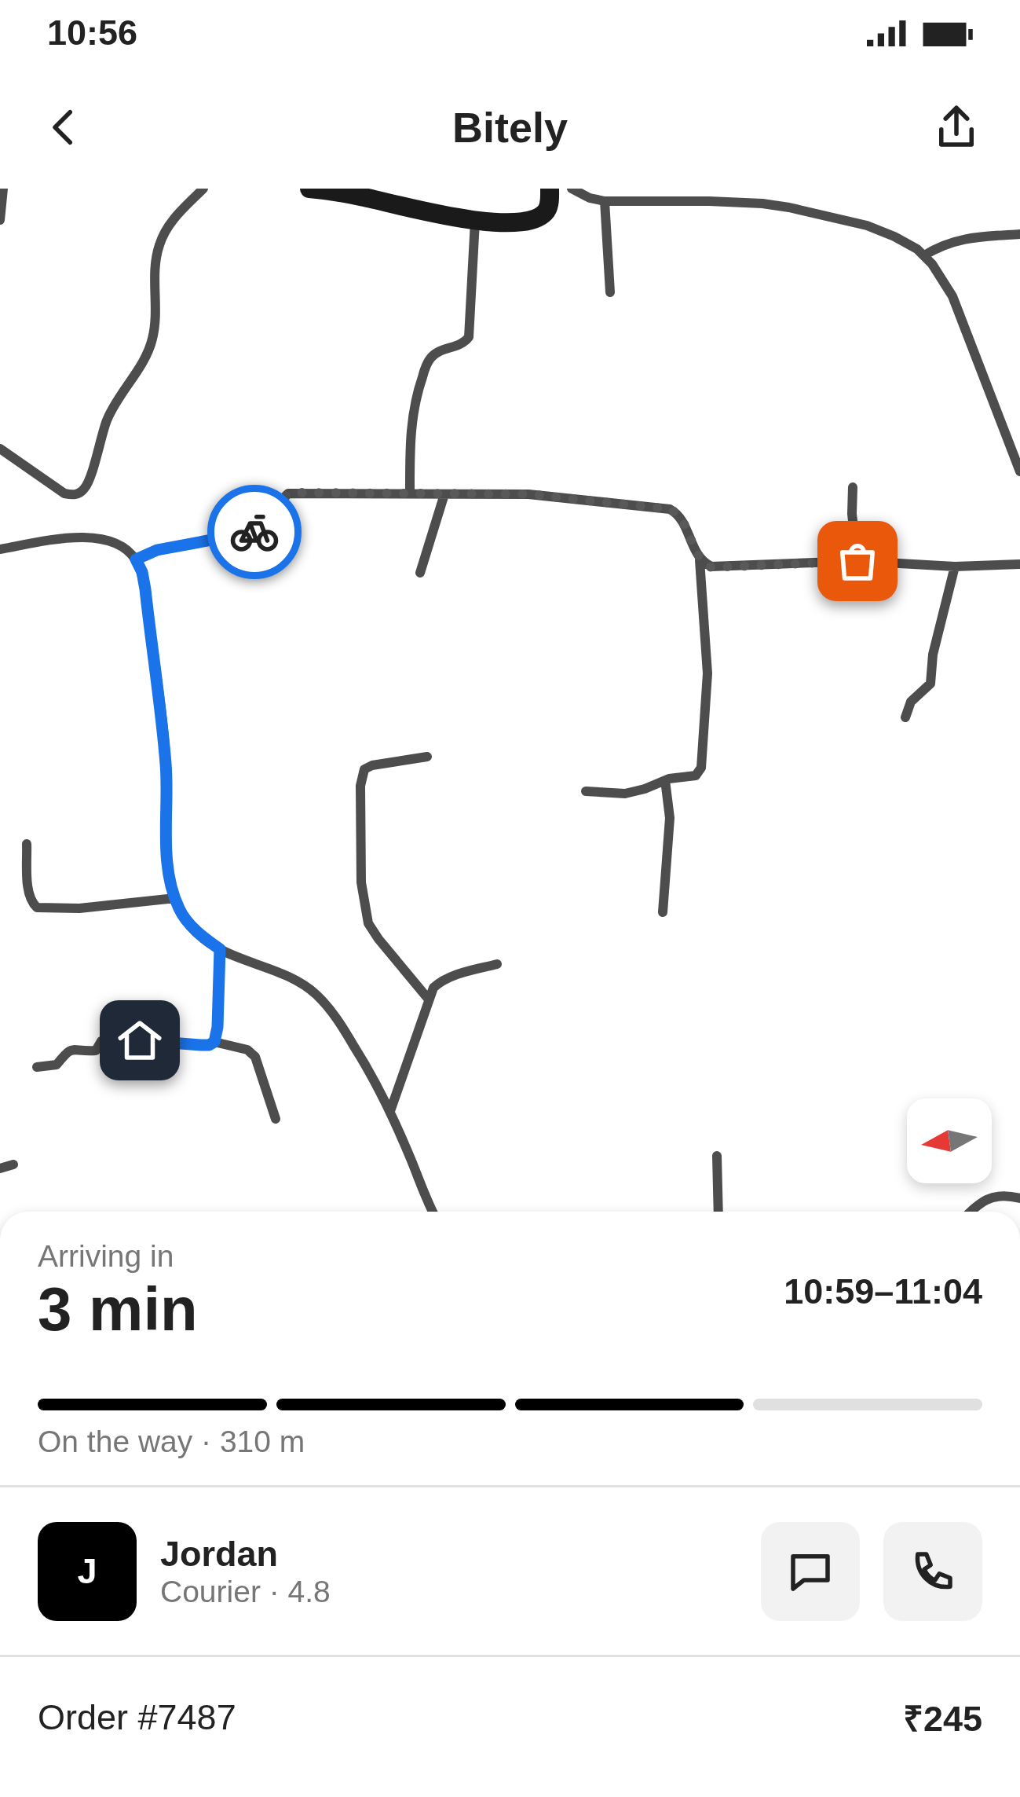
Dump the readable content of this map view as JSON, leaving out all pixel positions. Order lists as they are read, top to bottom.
{
  "north": "left",
  "page": {
    "status": "10:56",
    "header": "Bitely",
    "heading": ["3 min", "Arriving in", "10:59–11:04"],
    "panel": [
      "Jordan",
      "Courier · 4.8",
      "Order #7487",
      "₹245"
    ],
    "bar": "On the way · 310 m",
    "round": "J"
  }
}
